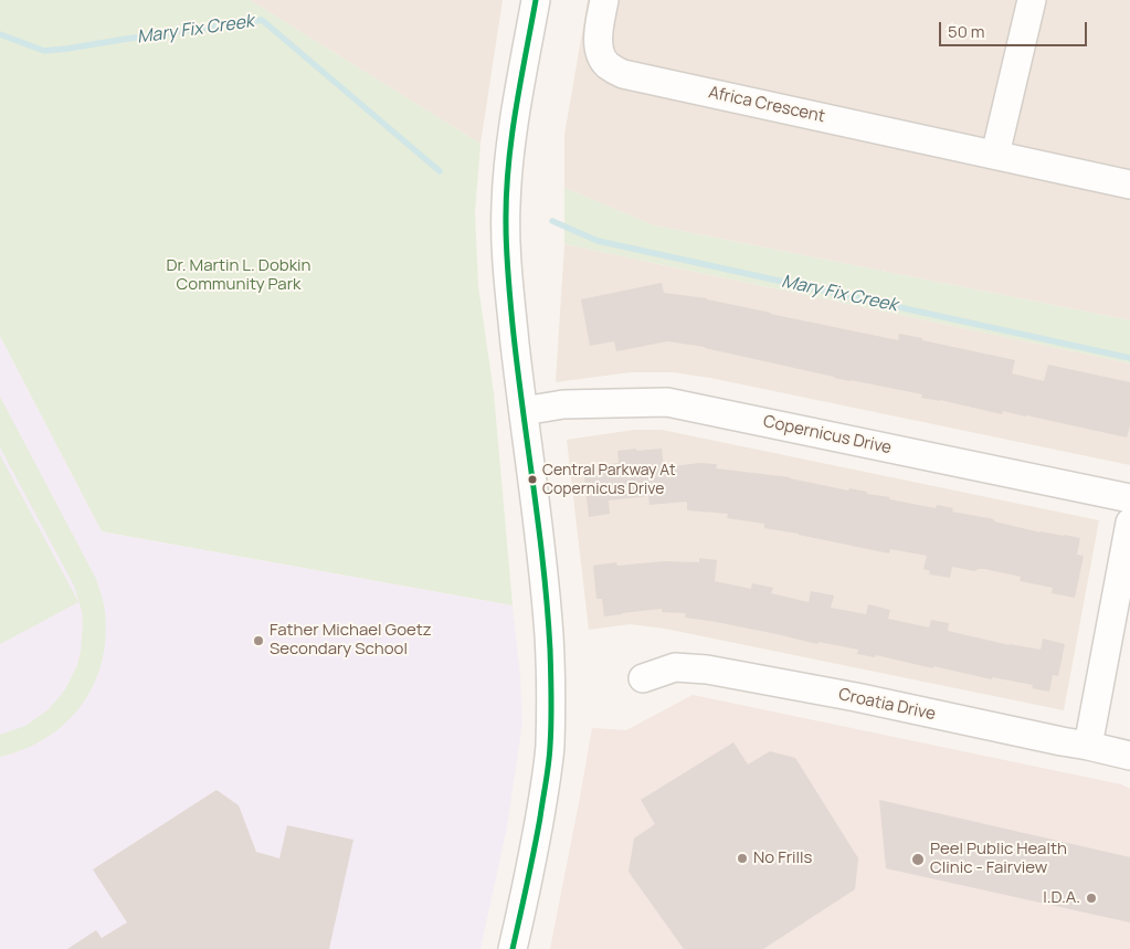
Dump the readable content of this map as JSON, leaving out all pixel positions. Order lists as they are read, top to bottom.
{
  "streets": {
    "street": ["Africa Crescent", "Copernicus Drive", "Croatia Drive"]
  },
  "water": ["Mary Fix Creek"],
  "parks": ["Dr. Martin L. Dobkin Community Park"],
  "places": [
    "Central Parkway At Copernicus Drive",
    "Father Michael Goetz Secondary School",
    "No Frills",
    "Peel Public Health Clinic - Fairview",
    "I.D.A."
  ],
  "scale_bar": "50 m"
}
